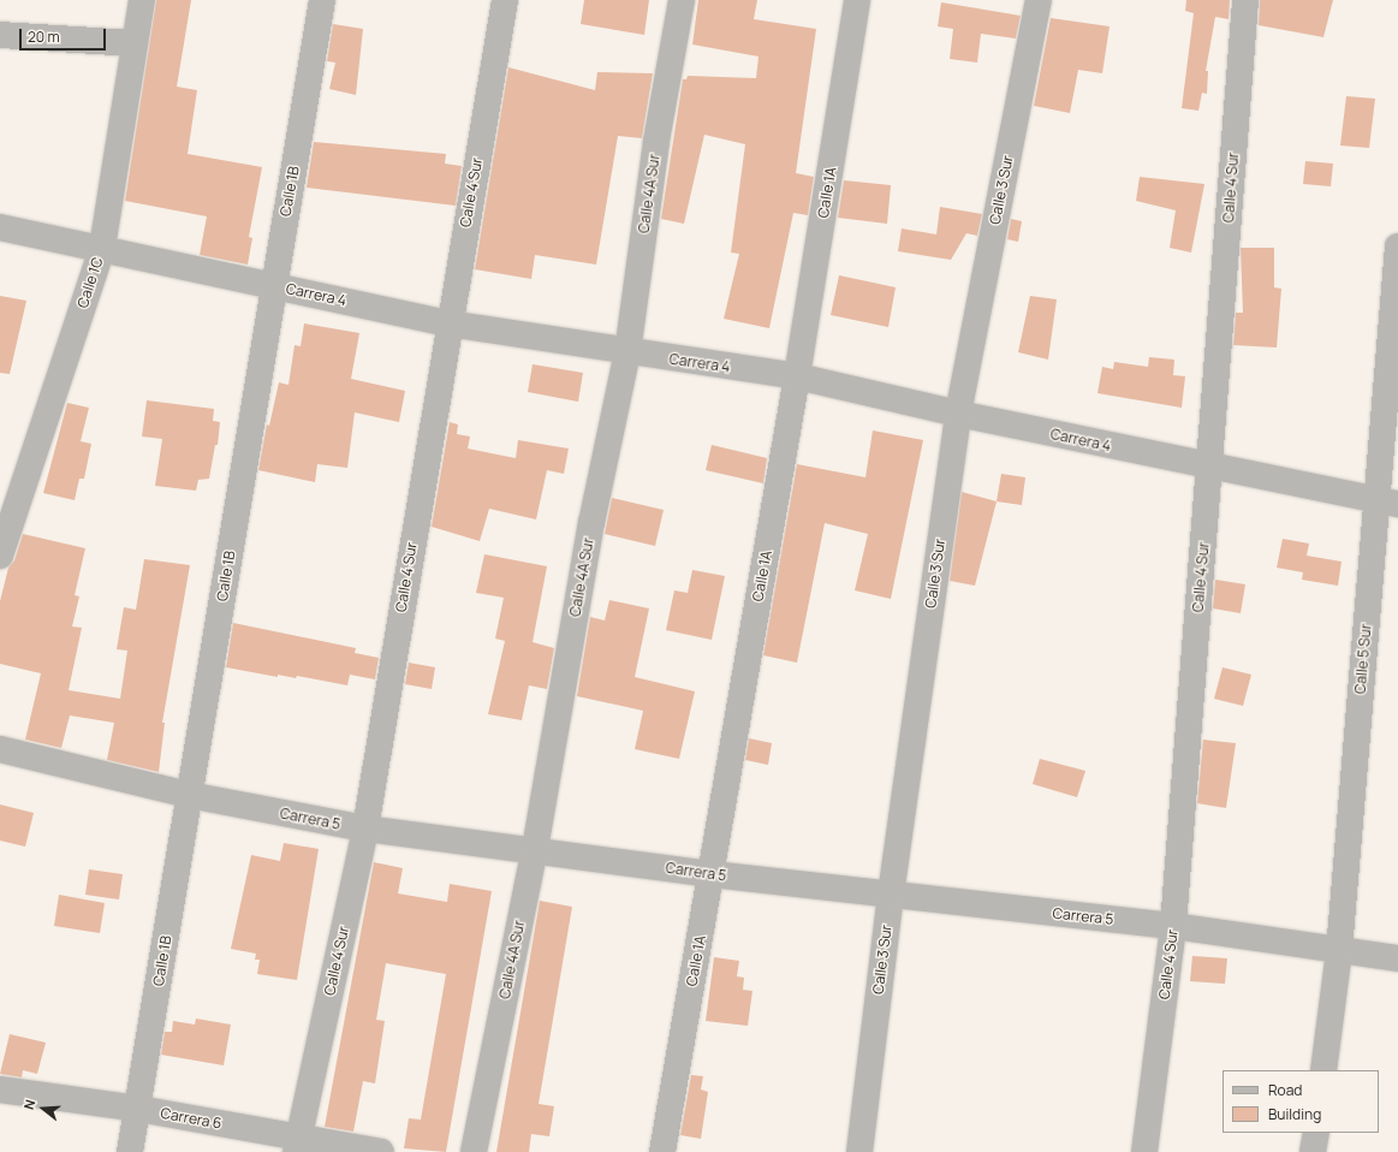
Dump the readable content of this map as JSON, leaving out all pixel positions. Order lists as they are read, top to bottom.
{
  "streets": {
    "street": [
      "Calle 4 Sur",
      "Calle 3 Sur",
      "Calle 1B",
      "Calle 1A",
      "Calle 4A Sur",
      "Calle 1C",
      "Carrera 4",
      "Calle 5 Sur",
      "Carrera 5",
      "Carrera 6"
    ]
  },
  "crossings": [
    ["Calle 4 Sur", "Carrera 4"],
    ["Calle 4 Sur", "Carrera 5"],
    ["Calle 4 Sur", "Carrera 6"],
    ["Calle 3 Sur", "Carrera 4"],
    ["Calle 3 Sur", "Carrera 5"],
    ["Calle 1B", "Carrera 4"],
    ["Calle 1B", "Carrera 5"],
    ["Calle 1B", "Carrera 6"],
    ["Calle 1A", "Carrera 4"],
    ["Calle 1A", "Carrera 5"],
    ["Calle 4A Sur", "Carrera 4"],
    ["Calle 4A Sur", "Carrera 5"],
    ["Calle 1C", "Carrera 4"],
    ["Carrera 4", "Calle 5 Sur"],
    ["Calle 5 Sur", "Carrera 5"]
  ],
  "legend": ["Road", "Building"],
  "scale_bar": "20 m",
  "north": "left"
}
